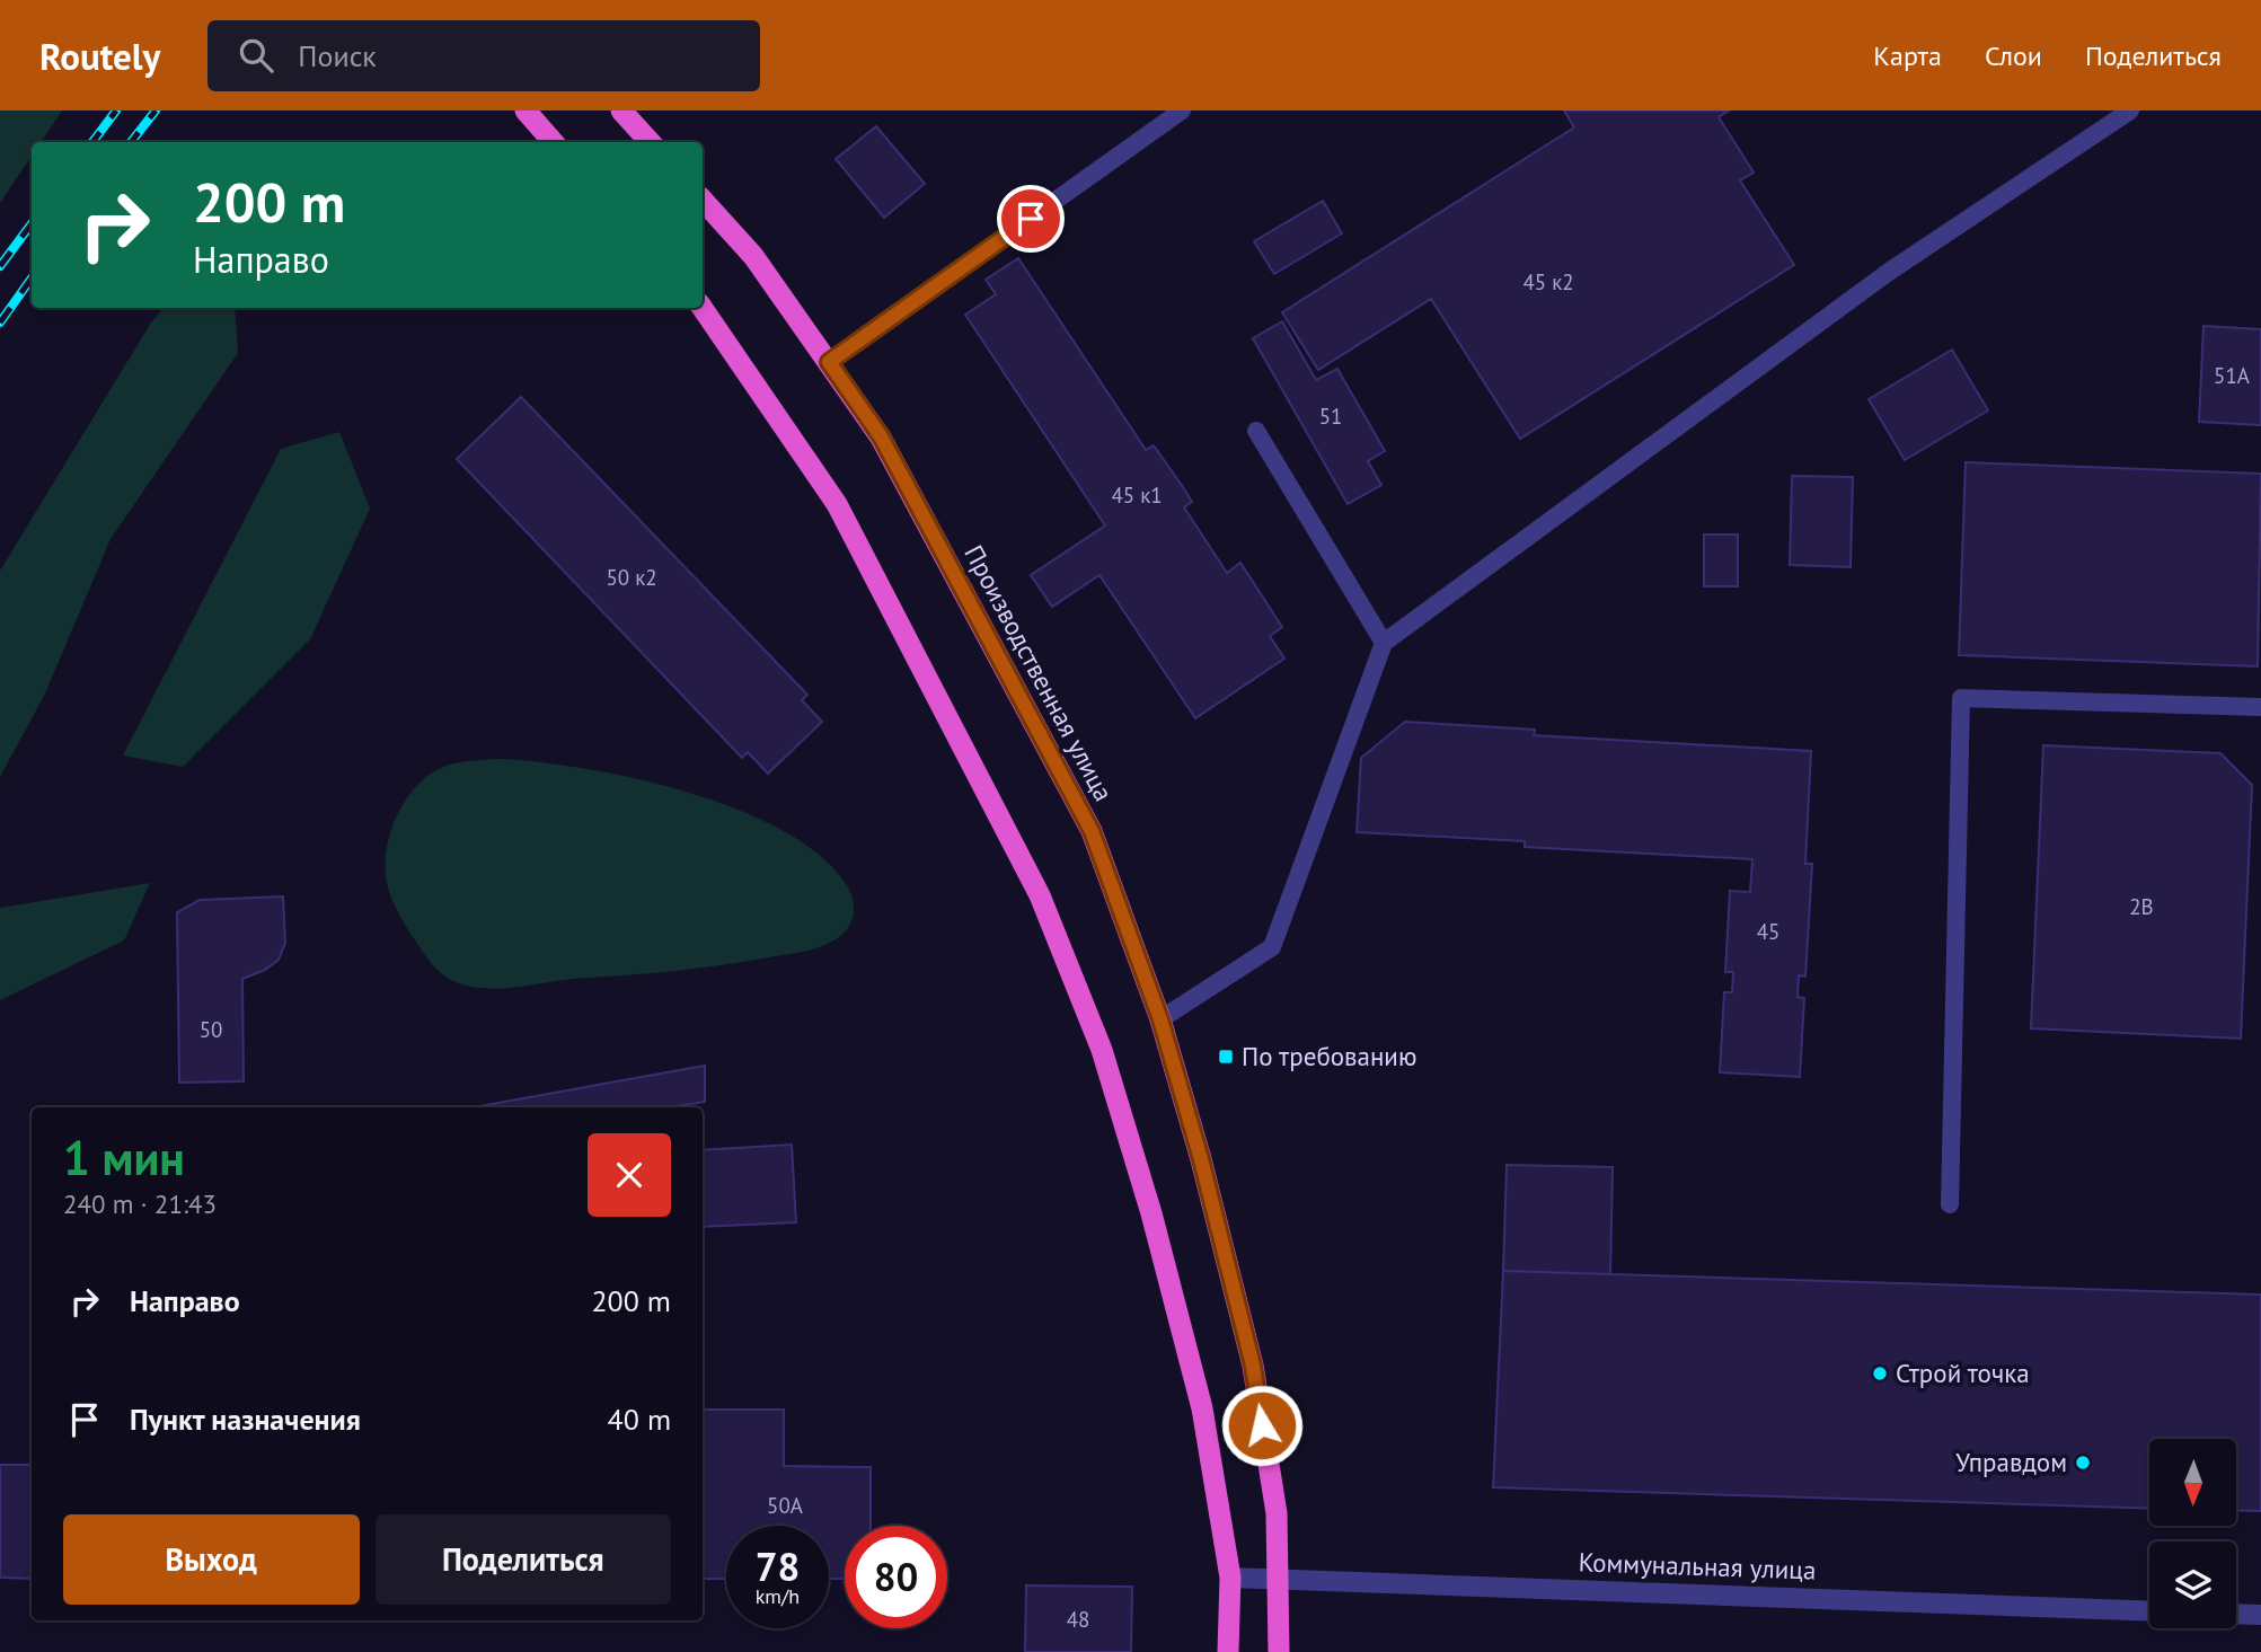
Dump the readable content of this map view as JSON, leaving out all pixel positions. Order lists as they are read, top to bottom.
{
  "streets": {
    "highway": ["Производственная улица"],
    "street": ["Коммунальная улица"]
  },
  "crossings": [
    ["Производственная улица", "Коммунальная улица"]
  ],
  "places": {
    "transit": ["По требованию"],
    "other": ["Строй точка", "Управдом"]
  },
  "house_numbers": [
    "45 к2",
    "51А",
    "51",
    "45 к1",
    "50 к2",
    "2В",
    "45",
    "50",
    "50А",
    "48"
  ],
  "north": "bottom",
  "page": {
    "header": "Routely",
    "search": "Поиск",
    "nav": ["Карта", "Слои", "Поделиться"],
    "turn": ["200 m", "Направо"],
    "heading": ["1 мин", "240 m · 21:43"],
    "list": [
      {
        "name": "Направо",
        "value": "200 m"
      },
      {
        "name": "Пункт назначения",
        "value": "40 m"
      }
    ],
    "buttons": ["Выход", "Поделиться"],
    "speed": "78 km/h",
    "limit": "80"
  }
}
